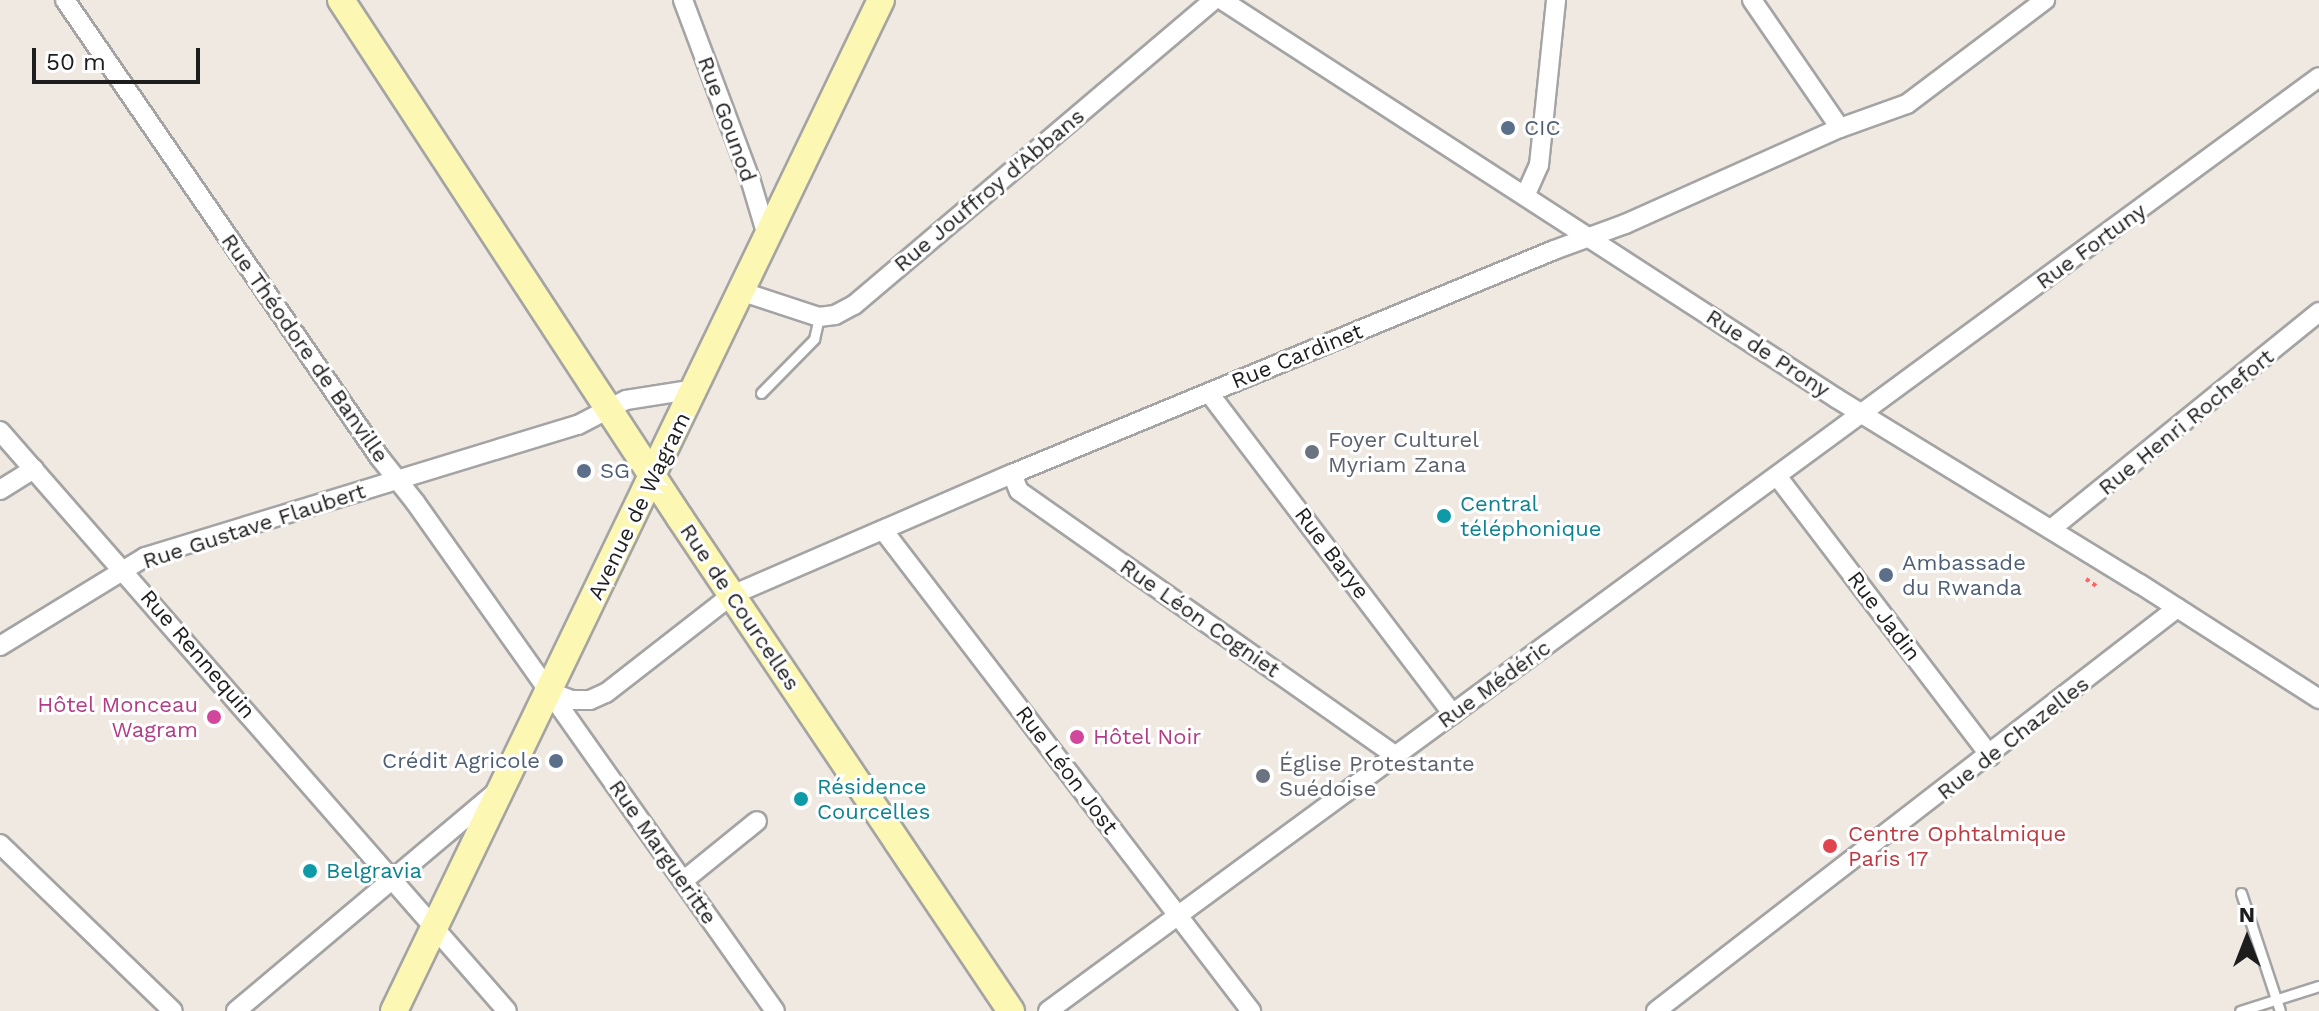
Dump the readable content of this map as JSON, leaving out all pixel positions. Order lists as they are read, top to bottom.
{
  "streets": {
    "street": [
      "Rue Gounod",
      "Rue Jouffroy d'Abbans",
      "Rue Fortuny",
      "Rue Théodore de Banville",
      "Rue de Prony",
      "Rue Cardinet",
      "Rue Henri Rochefort",
      "Avenue de Wagram",
      "Rue Gustave Flaubert",
      "Rue Barye",
      "Rue de Courcelles",
      "Rue Jadin",
      "Rue Léon Cogniet",
      "Rue Rennequin",
      "Rue Médéric",
      "Rue de Chazelles",
      "Rue Léon Jost",
      "Rue Margueritte"
    ]
  },
  "crossings": [
    ["Rue Gounod", "Avenue de Wagram"],
    ["Rue Fortuny", "Rue de Prony"],
    ["Rue Fortuny", "Rue Médéric"],
    ["Rue Théodore de Banville", "Rue Cardinet"],
    ["Rue Théodore de Banville", "Avenue de Wagram"],
    ["Rue Théodore de Banville", "Rue Gustave Flaubert"],
    ["Rue Théodore de Banville", "Rue Margueritte"],
    ["Rue de Prony", "Rue Cardinet"],
    ["Rue de Prony", "Rue Henri Rochefort"],
    ["Rue de Prony", "Rue Médéric"],
    ["Rue de Prony", "Rue de Chazelles"],
    ["Rue Cardinet", "Avenue de Wagram"],
    ["Rue Cardinet", "Rue Barye"],
    ["Rue Cardinet", "Rue de Courcelles"],
    ["Rue Cardinet", "Rue Léon Cogniet"],
    ["Rue Cardinet", "Rue Léon Jost"],
    ["Rue Cardinet", "Rue Margueritte"],
    ["Avenue de Wagram", "Rue Gustave Flaubert"],
    ["Avenue de Wagram", "Rue de Courcelles"],
    ["Avenue de Wagram", "Rue Rennequin"],
    ["Avenue de Wagram", "Rue Margueritte"],
    ["Rue Gustave Flaubert", "Rue de Courcelles"],
    ["Rue Gustave Flaubert", "Rue Rennequin"],
    ["Rue Barye", "Rue Médéric"],
    ["Rue Jadin", "Rue Médéric"],
    ["Rue Jadin", "Rue de Chazelles"],
    ["Rue Léon Cogniet", "Rue Médéric"],
    ["Rue Médéric", "Rue Léon Jost"]
  ],
  "places": [
    "CIC",
    "Foyer Culturel Myriam Zana",
    "SG",
    "Central téléphonique",
    "Ambassade du Rwanda",
    "Hôtel Monceau Wagram",
    "Hôtel Noir",
    "Crédit Agricole",
    "Église Protestante Suédoise",
    "Résidence Courcelles",
    "Centre Ophtalmique Paris 17",
    "Belgravia"
  ],
  "scale_bar": "50 m",
  "north": "top"
}
